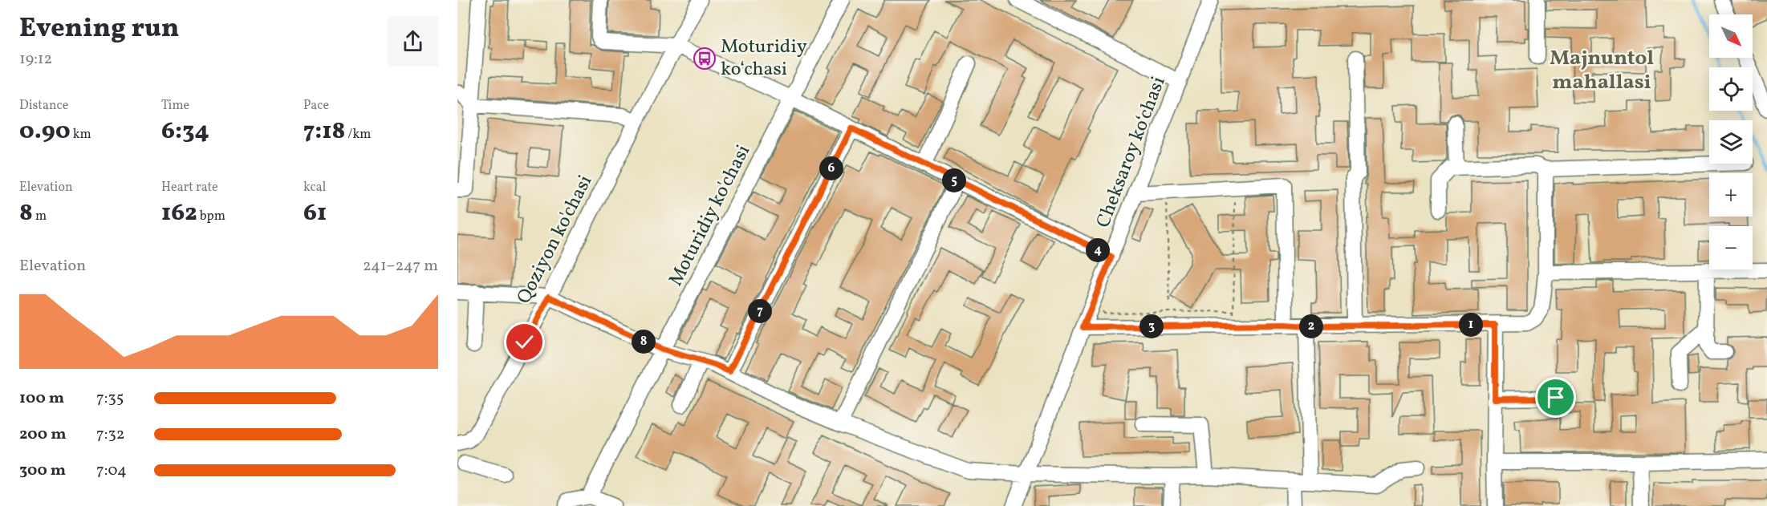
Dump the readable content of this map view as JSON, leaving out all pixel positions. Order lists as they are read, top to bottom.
{
  "streets": {
    "street": ["Cheksaroy koʻchasi", "Moturidiy ko'chasi", "Qoziyon ko'chasi"]
  },
  "districts": ["Majnuntol mahallasi"],
  "places": {
    "bus stop": ["Moturidiy koʻchasi"]
  },
  "north": "bottom right",
  "page": {
    "heading": ["Evening run", "19:12"],
    "map_buttons": ["+", "−"],
    "stats": [
      ["Distance", "0.90 km"],
      ["Time", "6:34"],
      ["Pace", "7:18 /km"],
      ["Elevation", "8 m"],
      ["Heart rate", "162 bpm"],
      ["kcal", "61"]
    ],
    "pins": [
      "6",
      "5",
      "4",
      "7",
      "1",
      "2",
      "3",
      "8"
    ],
    "chart": ["Elevation", "241–247 m"],
    "list": [
      {
        "name": "100 m",
        "note": "7:35"
      },
      {
        "name": "200 m",
        "note": "7:32"
      },
      {
        "name": "300 m",
        "note": "7:04"
      }
    ]
  }
}
